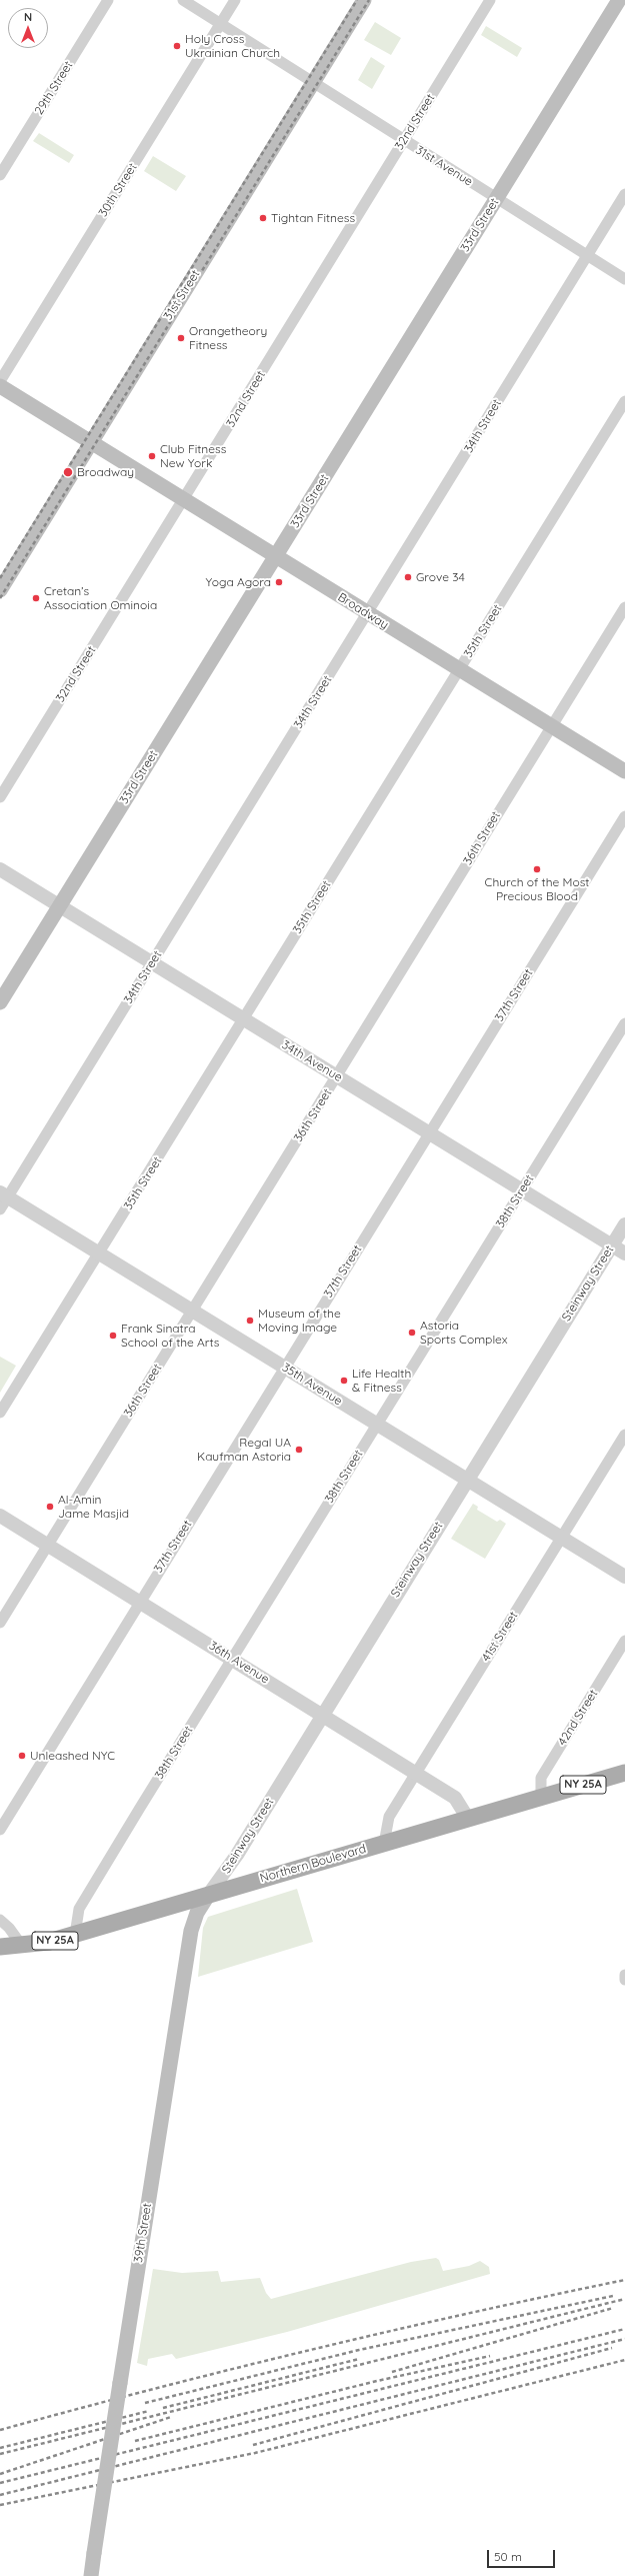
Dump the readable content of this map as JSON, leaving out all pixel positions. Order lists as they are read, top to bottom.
{
  "streets": {
    "main road": [
      "33rd Street",
      "31st Street",
      "Broadway",
      "NY 25A",
      "Northern Boulevard",
      "39th Street"
    ],
    "street": [
      "29th Street",
      "32nd Street",
      "31st Avenue",
      "30th Street",
      "34th Street",
      "35th Street",
      "36th Street",
      "37th Street",
      "34th Avenue",
      "38th Street",
      "Steinway Street",
      "35th Avenue",
      "41st Street",
      "36th Avenue",
      "42nd Street"
    ]
  },
  "crossings": [
    ["32nd Street", "31st Avenue"],
    ["32nd Street", "Broadway"],
    ["31st Avenue", "30th Street"],
    ["31st Avenue", "33rd Street"],
    ["31st Avenue", "31st Street"],
    ["31st Avenue", "34th Street"],
    ["33rd Street", "Broadway"],
    ["33rd Street", "34th Avenue"],
    ["31st Street", "Broadway"],
    ["34th Street", "Broadway"],
    ["34th Street", "34th Avenue"],
    ["34th Street", "35th Avenue"],
    ["Broadway", "35th Street"],
    ["Broadway", "36th Street"],
    ["35th Street", "34th Avenue"],
    ["35th Street", "35th Avenue"],
    ["36th Street", "34th Avenue"],
    ["36th Street", "35th Avenue"],
    ["36th Street", "36th Avenue"],
    ["37th Street", "34th Avenue"],
    ["37th Street", "35th Avenue"],
    ["37th Street", "36th Avenue"],
    ["34th Avenue", "38th Street"],
    ["34th Avenue", "Steinway Street"],
    ["38th Street", "35th Avenue"],
    ["38th Street", "36th Avenue"],
    ["38th Street", "Northern Boulevard"],
    ["Steinway Street", "35th Avenue"],
    ["Steinway Street", "36th Avenue"],
    ["Steinway Street", "Northern Boulevard"],
    ["Steinway Street", "39th Street"],
    ["35th Avenue", "41st Street"],
    ["41st Street", "36th Avenue"],
    ["41st Street", "Northern Boulevard"],
    ["36th Avenue", "Northern Boulevard"],
    ["42nd Street", "Northern Boulevard"],
    ["Northern Boulevard", "39th Street"]
  ],
  "places": [
    "Holy Cross Ukrainian Church",
    "Tightan Fitness",
    "Orangetheory Fitness",
    "Club Fitness New York",
    "Broadway",
    "Grove 34",
    "Yoga Agora",
    "Cretan’s Association Ominoia",
    "Church of the Most Precious Blood",
    "Museum of the Moving Image",
    "Astoria Sports Complex",
    "Frank Sinatra School of the Arts",
    "Life Health & Fitness",
    "Regal UA Kaufman Astoria",
    "Al-Amin Jame Masjid",
    "Unleashed NYC"
  ],
  "scale_bar": "50 m",
  "north": "top"
}
